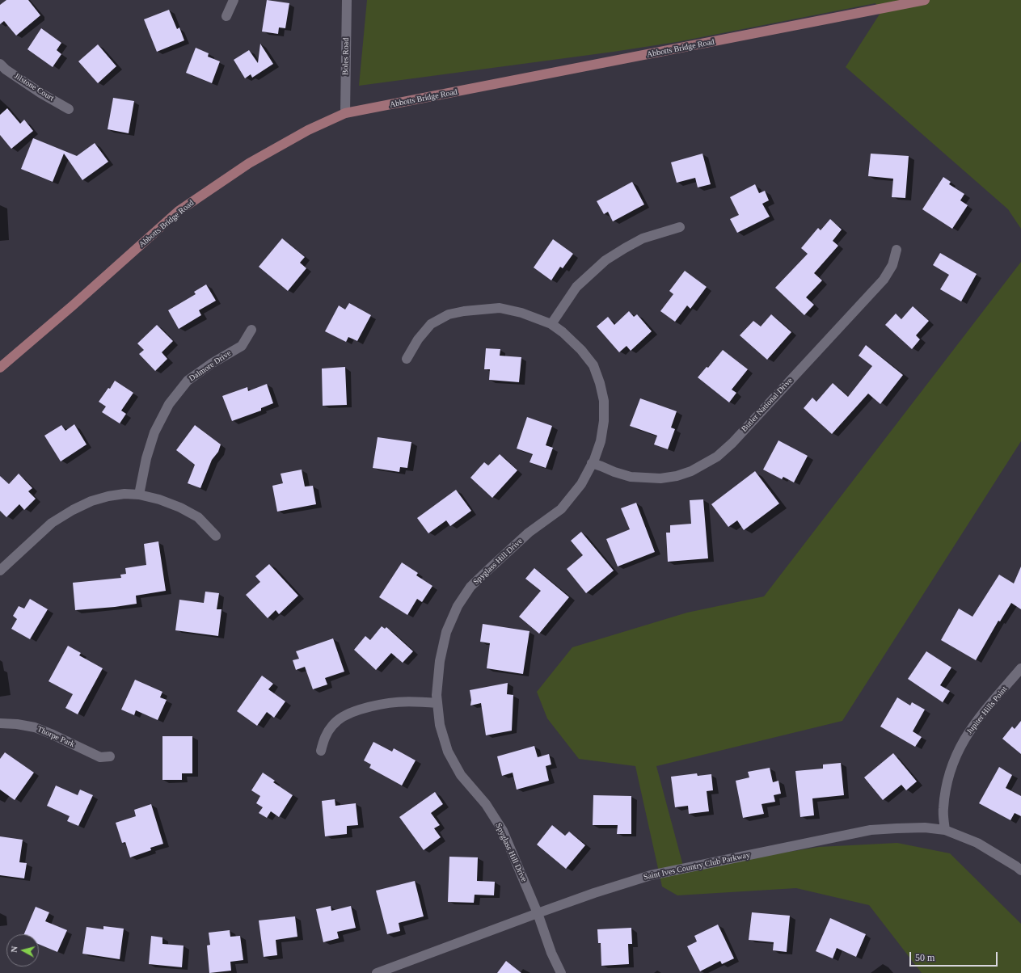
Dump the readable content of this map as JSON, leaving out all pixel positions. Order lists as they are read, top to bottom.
{
  "streets": {
    "main road": ["Abbotts Bridge Road"],
    "street": [
      "Boles Road",
      "Jilstone Court",
      "Dalmore Drive",
      "Butler National Drive",
      "Spyglass Hill Drive",
      "Jupiter Hills Point",
      "Thorpe Park",
      "Saint Ives Country Club Parkway"
    ]
  },
  "crossings": [
    ["Abbotts Bridge Road", "Boles Road"],
    ["Butler National Drive", "Spyglass Hill Drive"],
    ["Spyglass Hill Drive", "Saint Ives Country Club Parkway"],
    ["Jupiter Hills Point", "Saint Ives Country Club Parkway"]
  ],
  "scale_bar": "50 m",
  "north": "left"
}
